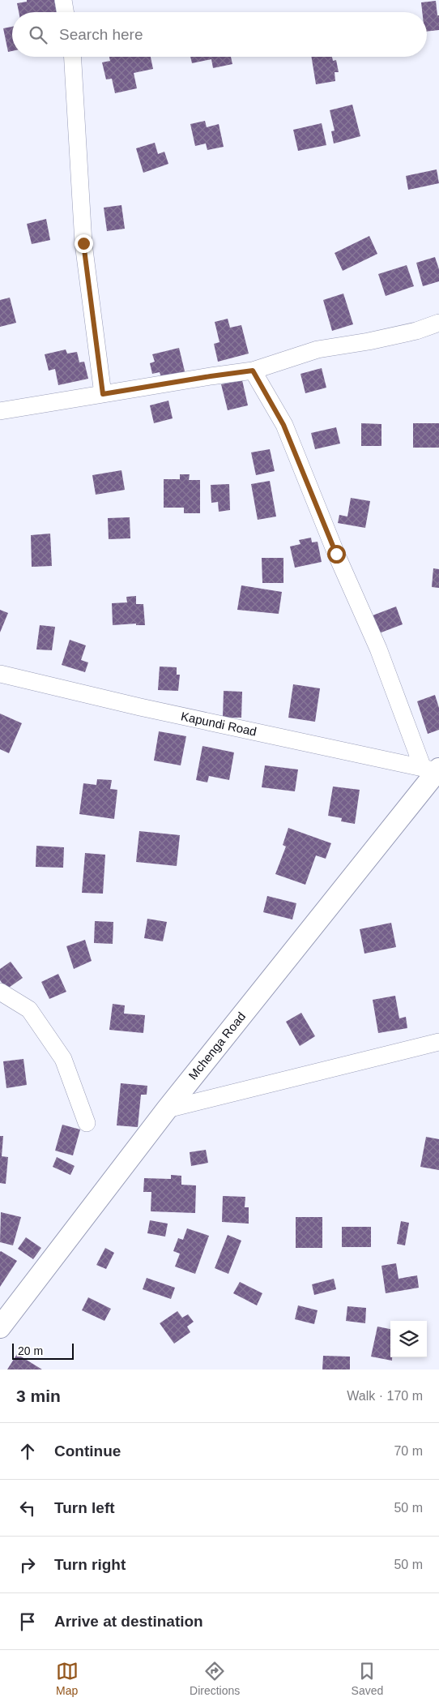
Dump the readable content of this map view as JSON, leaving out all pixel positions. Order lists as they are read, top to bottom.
{
  "streets": {
    "street": ["Kapundi Road", "Mchenga Road"]
  },
  "crossings": [
    ["Kapundi Road", "Mchenga Road"]
  ],
  "scale_bar": "20 m",
  "page": {
    "search": "Search here",
    "scale": "20 m",
    "heading": ["3 min", "Walk · 170 m"],
    "list": [
      ["Continue", "70 m"],
      ["Turn left", "50 m"],
      ["Turn right", "50 m"],
      "Arrive at destination"
    ],
    "nav": ["Map", "Directions", "Saved"]
  }
}
